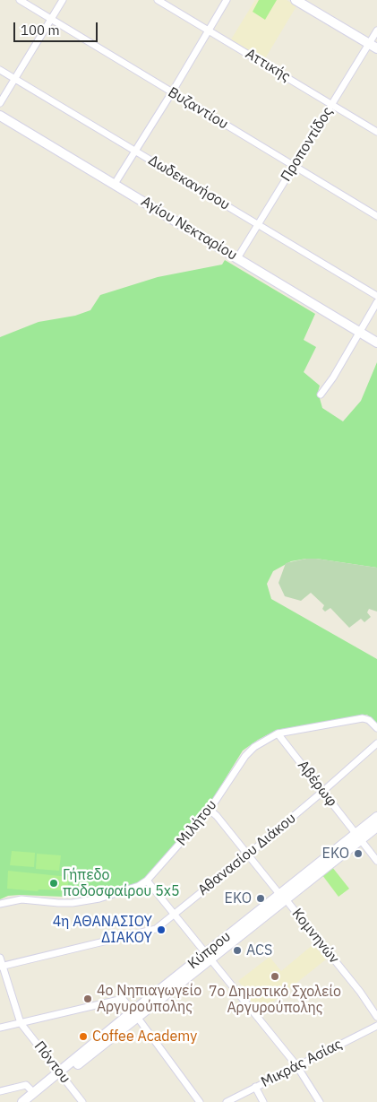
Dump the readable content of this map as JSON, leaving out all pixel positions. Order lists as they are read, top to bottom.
{
  "streets": {
    "street": [
      "Αττικής",
      "Βυζαντίου",
      "Προποντίδος",
      "Δωδεκανήσου",
      "Αγίου Νεκταρίου",
      "Αβέρωφ",
      "Μιλήτου",
      "Αθανασίου Διάκου",
      "Κομνηνών",
      "Κύπρου",
      "Πόντου",
      "Μικράς Ασίας"
    ]
  },
  "crossings": [
    ["Αττικής", "Προποντίδος"],
    ["Βυζαντίου", "Προποντίδος"],
    ["Προποντίδος", "Δωδεκανήσου"],
    ["Προποντίδος", "Αγίου Νεκταρίου"],
    ["Αβέρωφ", "Μιλήτου"],
    ["Αβέρωφ", "Αθανασίου Διάκου"],
    ["Αβέρωφ", "Κύπρου"],
    ["Μιλήτου", "Κομνηνών"],
    ["Αθανασίου Διάκου", "Κομνηνών"],
    ["Αθανασίου Διάκου", "Πόντου"],
    ["Κομνηνών", "Κύπρου"],
    ["Κύπρου", "Πόντου"]
  ],
  "places": [
    "ΕΚΟ",
    "Γήπεδο ποδοσφαίρου 5x5",
    "EKO",
    "4η ΑΘΑΝΑΣΙΟΥ ΔΙΑΚΟΥ",
    "ACS",
    "7ο Δημοτικό Σχολείο Αργυρούπολης",
    "4ο Νηπιαγωγείο Αργυρούπολης",
    "Coffee Academy"
  ],
  "scale_bar": "100 m"
}
